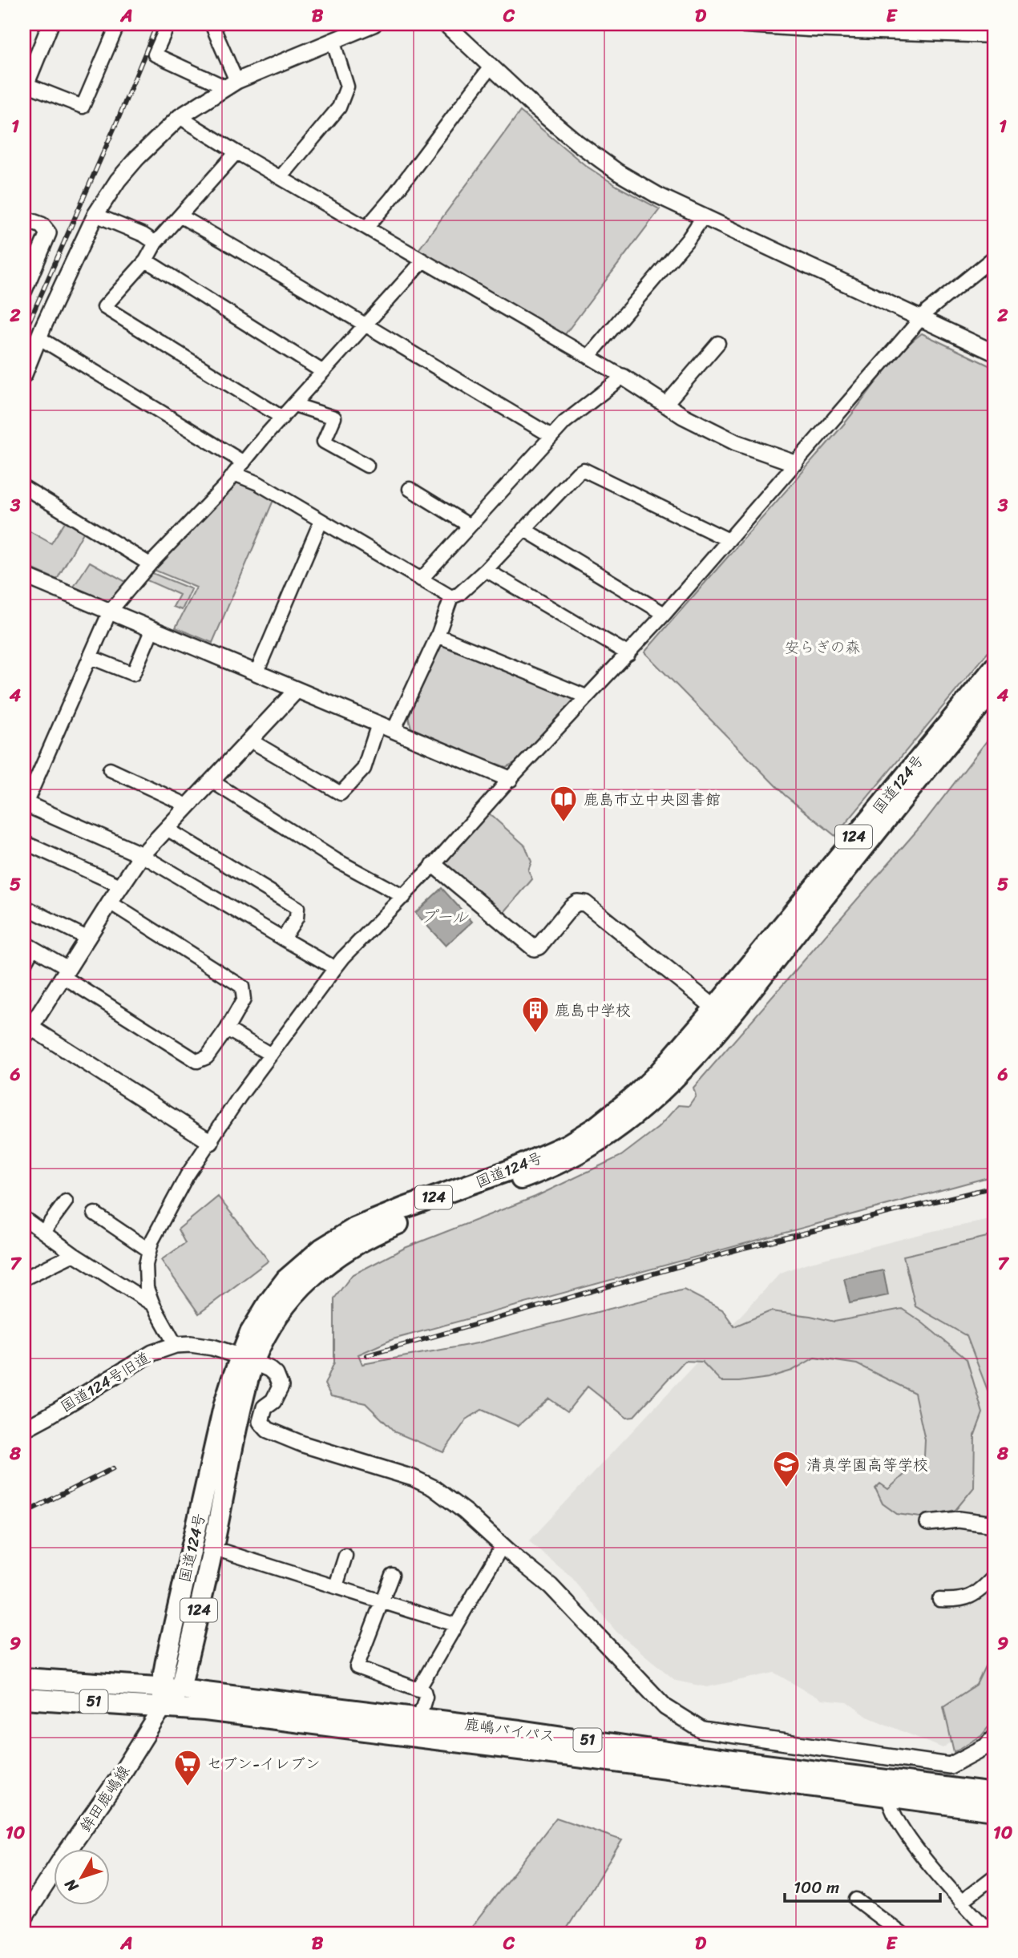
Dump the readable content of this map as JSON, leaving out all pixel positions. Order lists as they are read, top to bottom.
{
  "streets": {
    "highway": [
      "国道124号",
      "124",
      "51",
      "鹿嶋バイパス"
    ],
    "main road": ["鉾田鹿嶋線"],
    "street": ["国道124号旧道"]
  },
  "crossings": [
    ["国道124号", "国道124号旧道"],
    ["国道124号", "鹿嶋バイパス"],
    ["国道124号", "鉾田鹿嶋線"],
    ["鹿嶋バイパス", "鉾田鹿嶋線"]
  ],
  "water": ["プール"],
  "parks": ["安らぎの森"],
  "places": {
    "library": ["鹿島市立中央図書館"],
    "building": ["鹿島中学校"],
    "school or university": ["清真学園高等学校"],
    "supermarket": ["セブン-イレブン"]
  },
  "scale_bar": "100 m",
  "north": "bottom left",
  "grid": {
    "columns": [
      "A",
      "B",
      "C",
      "D",
      "E"
    ],
    "rows": [
      "1",
      "2",
      "3",
      "4",
      "5",
      "6",
      "7",
      "8",
      "9",
      "10"
    ]
  }
}
